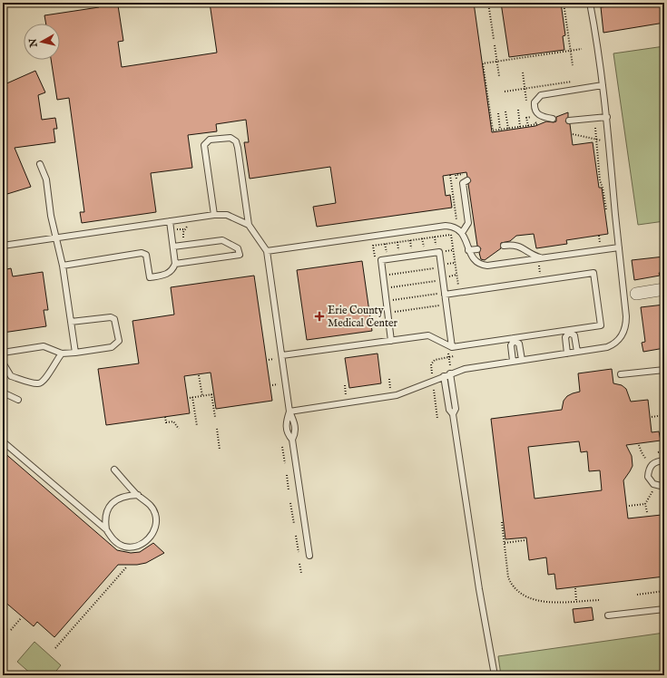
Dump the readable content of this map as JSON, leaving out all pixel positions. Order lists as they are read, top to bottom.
{
  "places": {
    "health": ["Erie County Medical Center"]
  },
  "north": "left"
}
